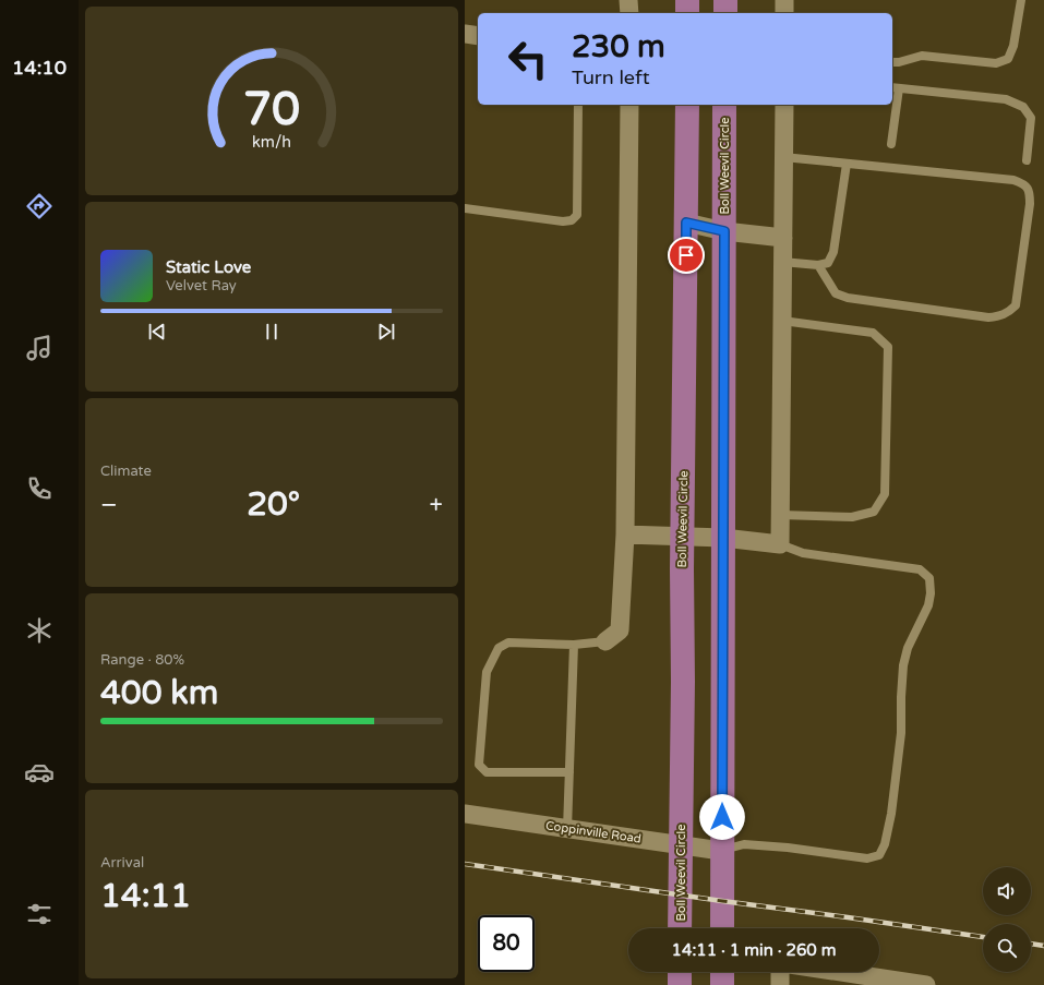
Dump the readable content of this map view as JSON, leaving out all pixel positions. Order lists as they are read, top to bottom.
{
  "streets": {
    "highway": ["Boll Weevil Circle"],
    "street": ["Coppinville Road"]
  },
  "crossings": [
    ["Boll Weevil Circle", "Coppinville Road"]
  ],
  "page": {
    "tabs": "14:10",
    "turn": ["230 m", "Turn left"],
    "song": ["Static Love", "Velvet Ray"],
    "tile": [
      "Climate",
      ["Range · 80%", "400 km"],
      ["Arrival", "14:11"]
    ],
    "heat": ["−", "20°", "+"],
    "limit": "80",
    "trip": "14:11 · 1 min · 260 m",
    "gauge": ["70", "km/h"]
  }
}
